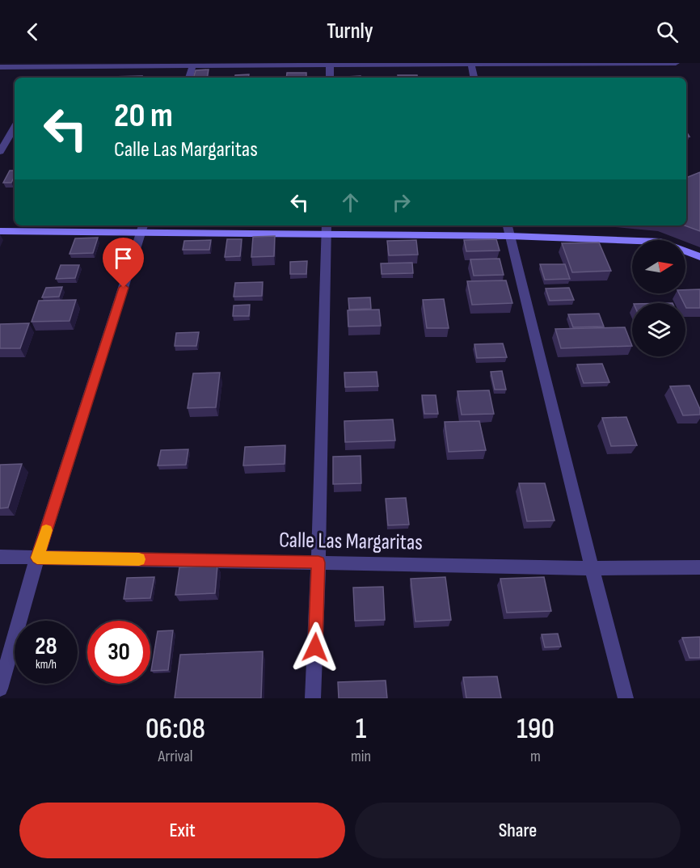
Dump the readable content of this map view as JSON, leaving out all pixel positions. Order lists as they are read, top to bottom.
{
  "streets": {
    "street": ["Calle Las Margaritas"]
  },
  "north": "right",
  "page": {
    "header": "Turnly",
    "turn": ["20 m", "Calle Las Margaritas"],
    "speed": "28 km/h",
    "limit": "30",
    "eta": [
      "06:08",
      "Arrival",
      "1",
      "min",
      "190",
      "m"
    ],
    "buttons": ["Exit", "Share"]
  }
}
